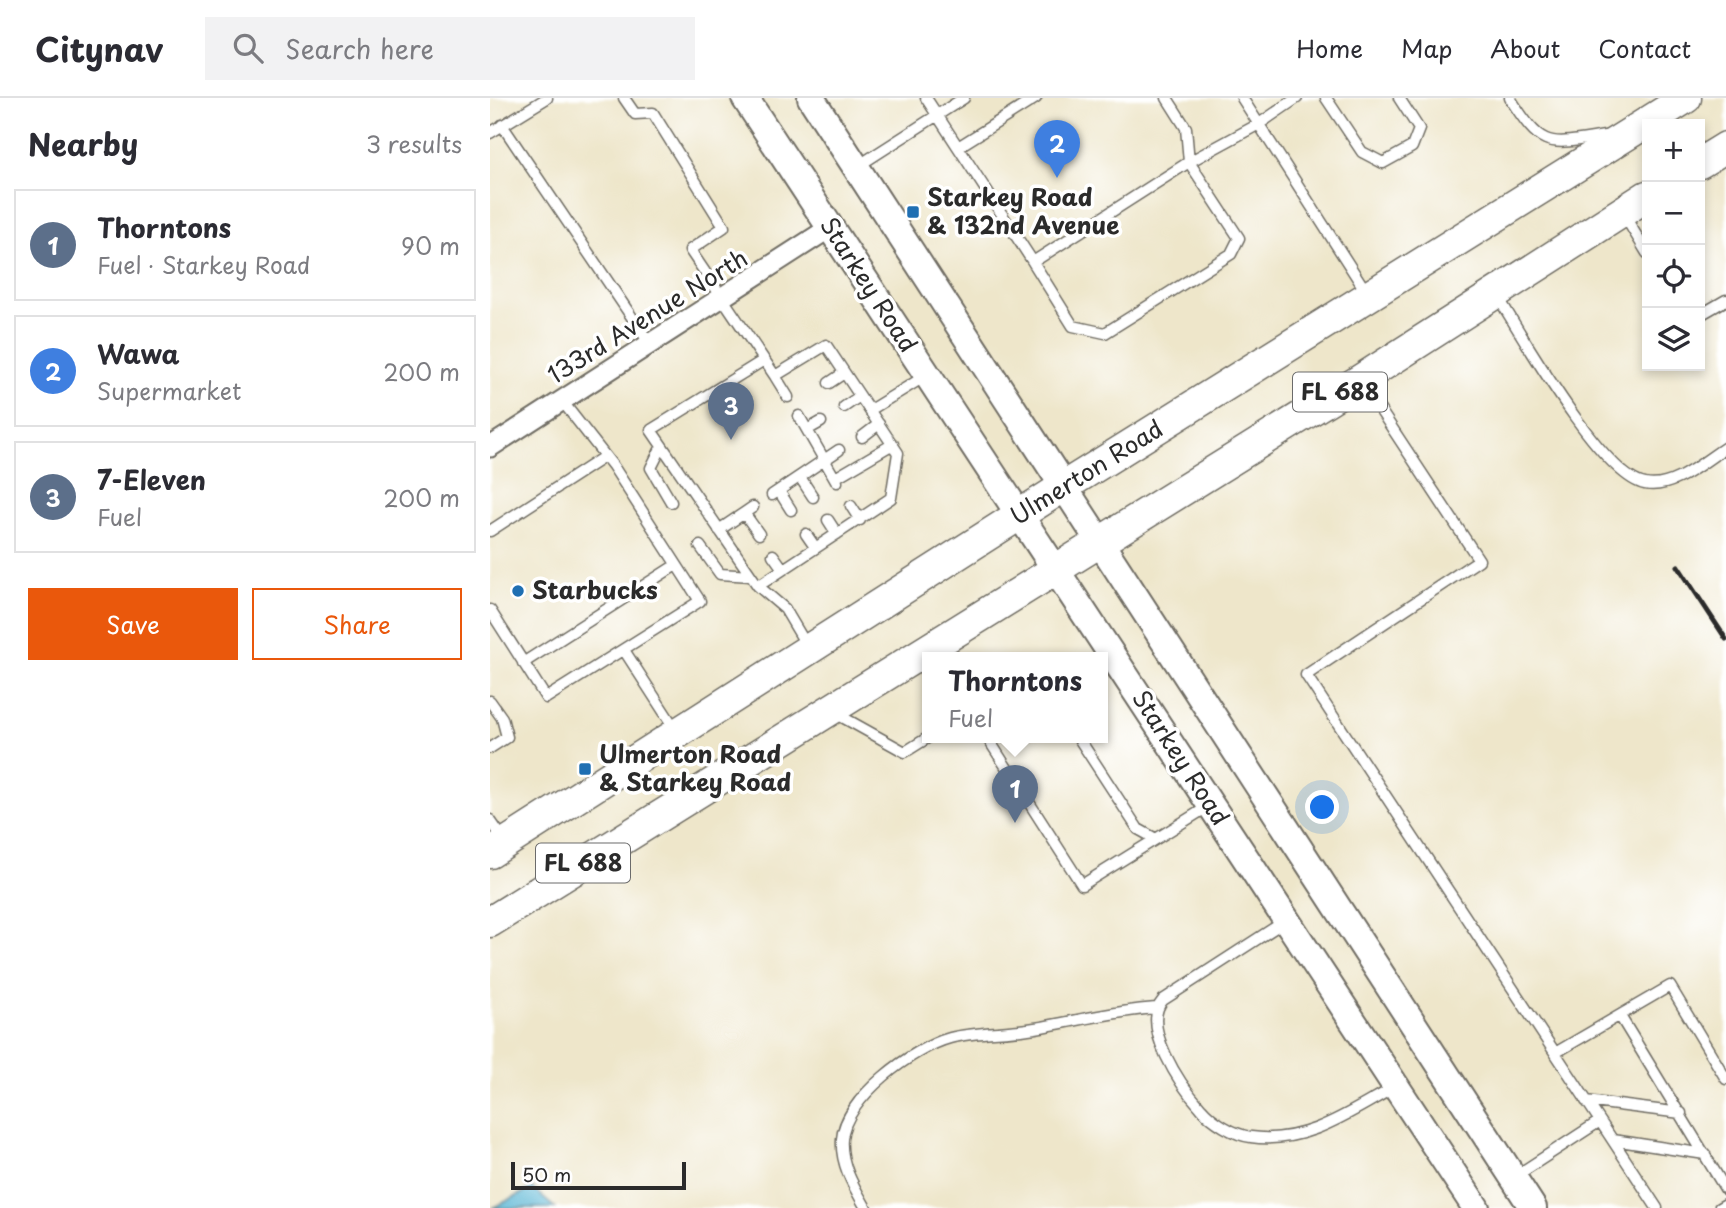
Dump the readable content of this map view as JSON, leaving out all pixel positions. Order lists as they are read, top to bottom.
{
  "streets": {
    "main road": ["Starkey Road", "FL 688", "Ulmerton Road"],
    "street": ["133rd Avenue North"]
  },
  "crossings": [
    ["Starkey Road", "133rd Avenue North"],
    ["Starkey Road", "FL 688"],
    ["Starkey Road", "Ulmerton Road"]
  ],
  "places": {
    "transit": ["Starkey Road & 132nd Avenue", "Ulmerton Road & Starkey Road"],
    "other": ["Starbucks"]
  },
  "scale_bar": "50 m",
  "page": {
    "header": "Citynav",
    "search": "Search here",
    "nav": [
      "Home",
      "Map",
      "About",
      "Contact"
    ],
    "heading": ["Nearby", "3 results"],
    "map_buttons": ["+", "−"],
    "pins": ["2", "3", "1"],
    "list": [
      {
        "mark": "1",
        "name": "Thorntons",
        "note": "Fuel · Starkey Road",
        "value": "90 m"
      },
      {
        "mark": "2",
        "name": "Wawa",
        "note": "Supermarket",
        "value": "200 m"
      },
      {
        "mark": "3",
        "name": "7-Eleven",
        "note": "Fuel",
        "value": "200 m"
      }
    ],
    "buttons": ["Save", "Share"],
    "popup": ["Thorntons", "Fuel"],
    "scale": "50 m"
  }
}
